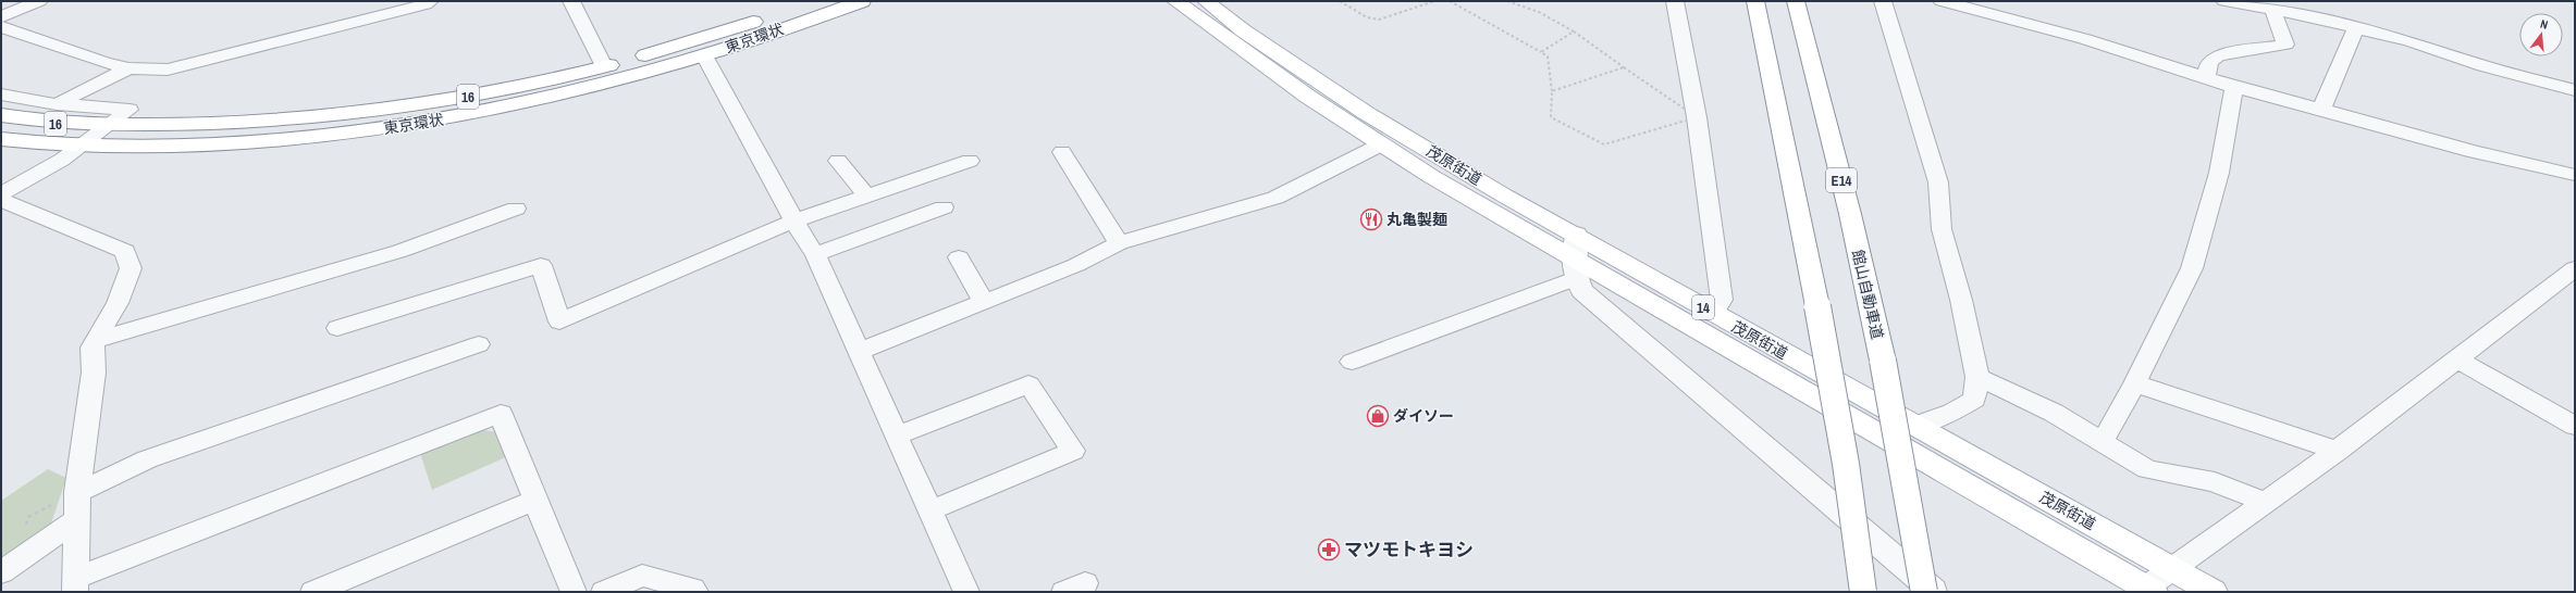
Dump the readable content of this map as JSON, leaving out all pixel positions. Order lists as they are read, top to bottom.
{
  "streets": {
    "main road": [
      "東京環状",
      "16",
      "茂原街道",
      "E14",
      "館山自動車道",
      "14"
    ]
  },
  "places": {
    "restaurant": ["丸亀製麺"],
    "shop": ["ダイソー"],
    "pharmacy": ["マツモトキヨシ"]
  },
  "north": "top"
}
